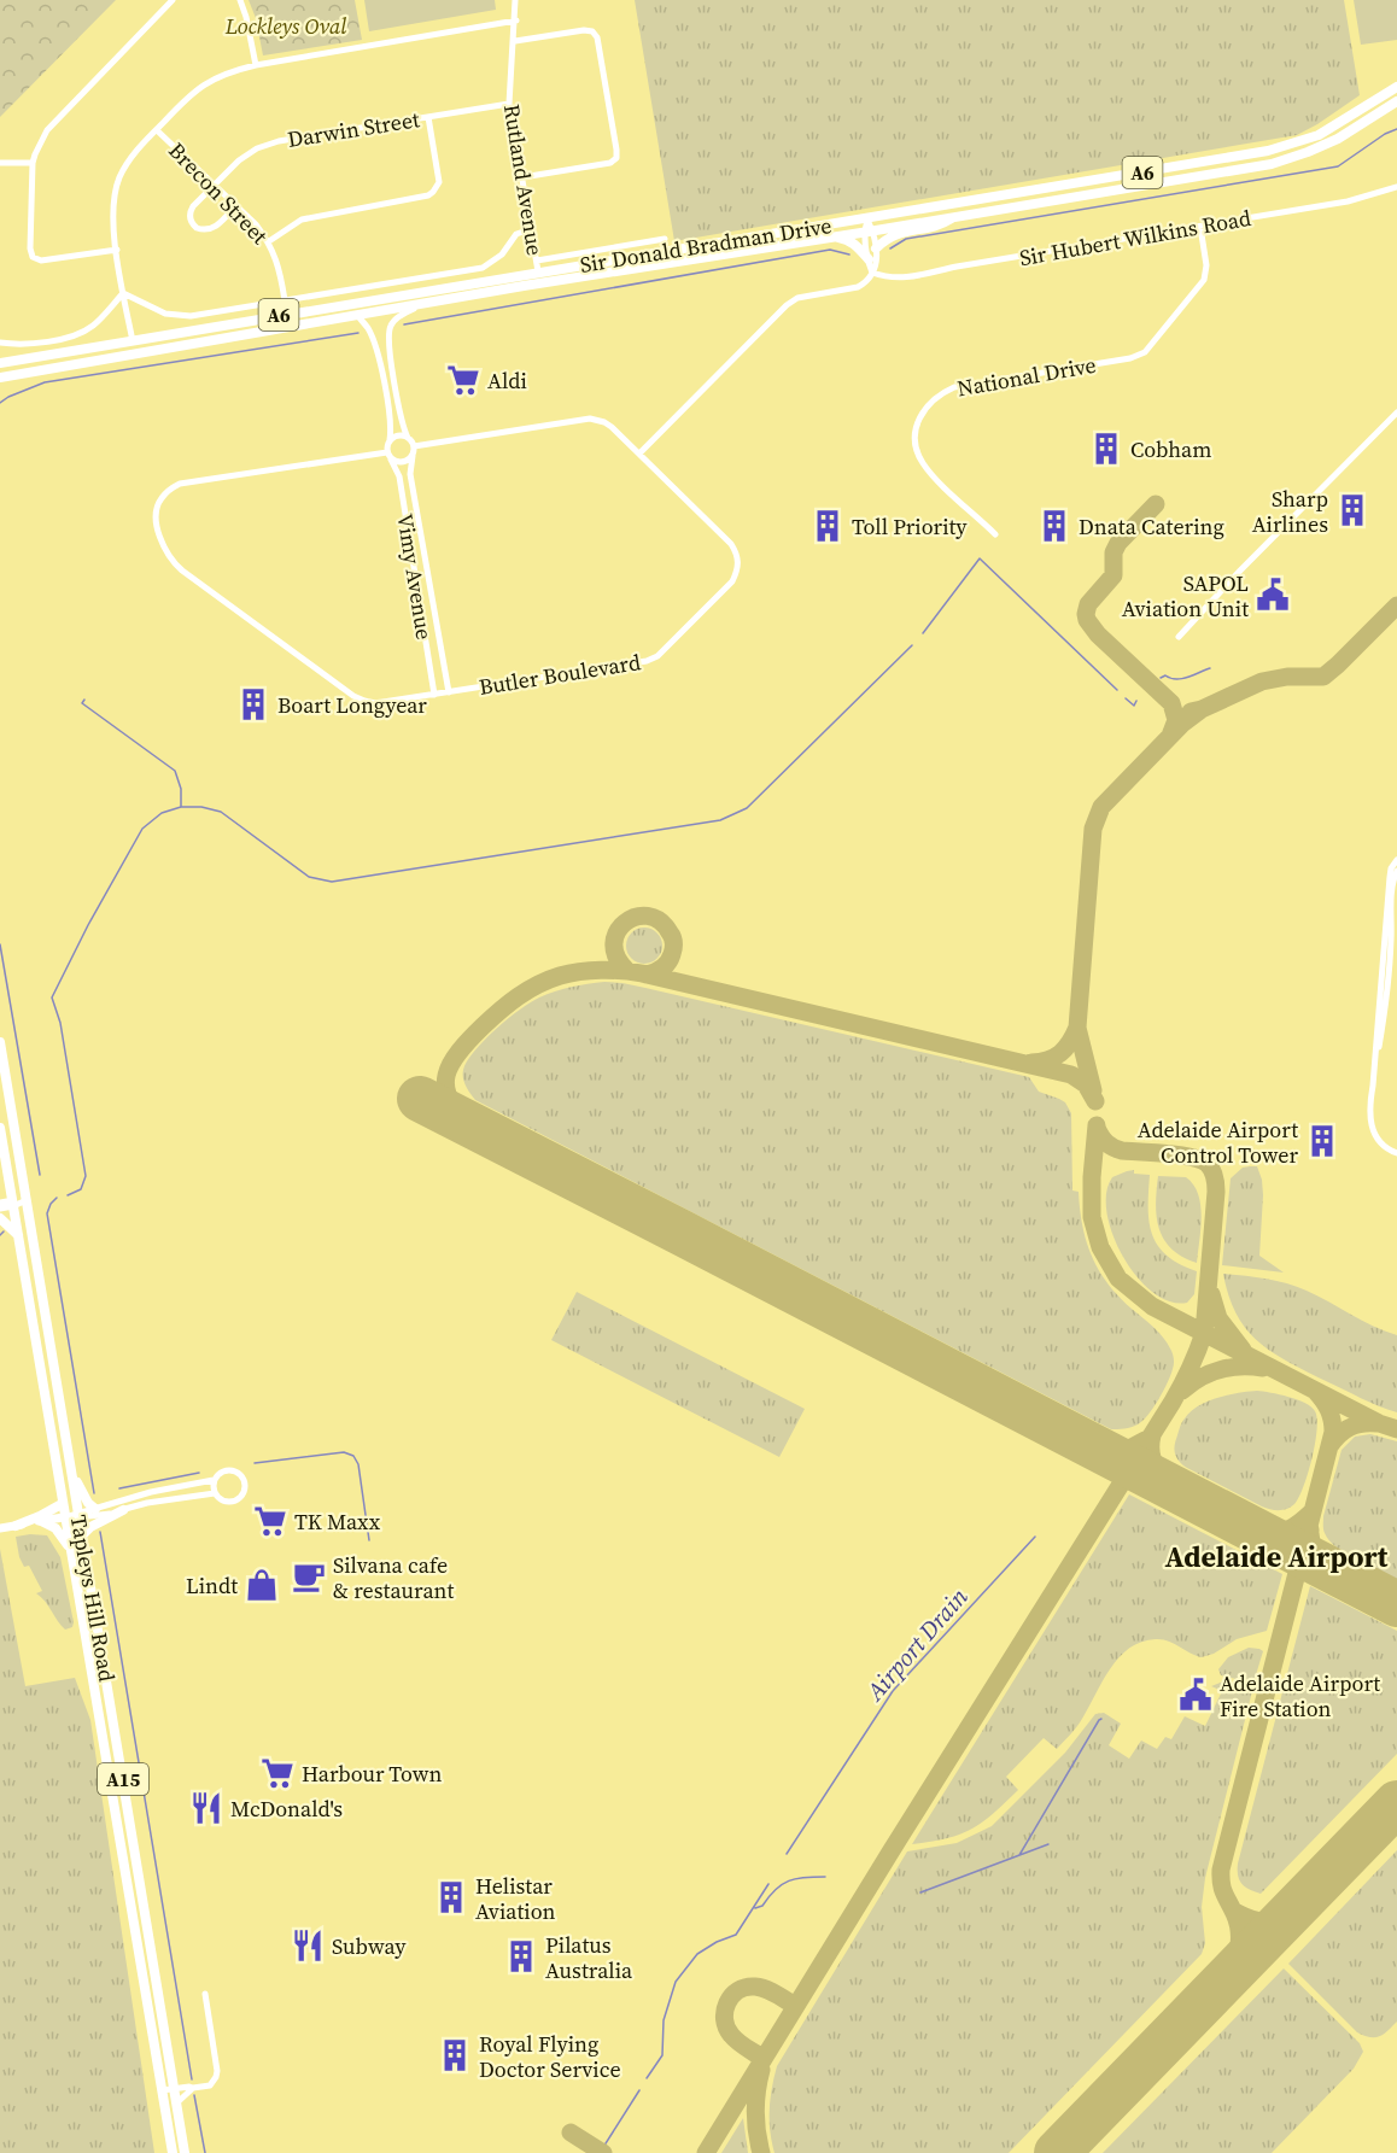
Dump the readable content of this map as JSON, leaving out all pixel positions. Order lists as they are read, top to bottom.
{
  "streets": {
    "main road": [
      "A6",
      "Sir Donald Bradman Drive",
      "Tapleys Hill Road",
      "A15"
    ],
    "street": [
      "Darwin Street",
      "Rutland Avenue",
      "Brecon Street",
      "Sir Hubert Wilkins Road",
      "National Drive",
      "Vimy Avenue",
      "Butler Boulevard"
    ]
  },
  "crossings": [
    ["Darwin Street", "Rutland Avenue"],
    ["Darwin Street", "Brecon Street"],
    ["Rutland Avenue", "Sir Donald Bradman Drive"],
    ["Sir Hubert Wilkins Road", "National Drive"],
    ["Vimy Avenue", "Butler Boulevard"]
  ],
  "districts": ["Adelaide Airport"],
  "water": ["Airport Drain"],
  "parks": ["Lockleys Oval"],
  "places": {
    "supermarket": ["Aldi", "TK Maxx", "Harbour Town"],
    "building": [
      "Cobham",
      "Sharp Airlines",
      "Toll Priority",
      "Dnata Catering",
      "Boart Longyear",
      "Adelaide Airport Control Tower",
      "Helistar Aviation",
      "Pilatus Australia",
      "Royal Flying Doctor Service"
    ],
    "public building": ["SAPOL Aviation Unit", "Adelaide Airport Fire Station"],
    "cafe": ["Silvana cafe & restaurant"],
    "shop": ["Lindt"],
    "restaurant": ["McDonald's", "Subway"]
  }
}
